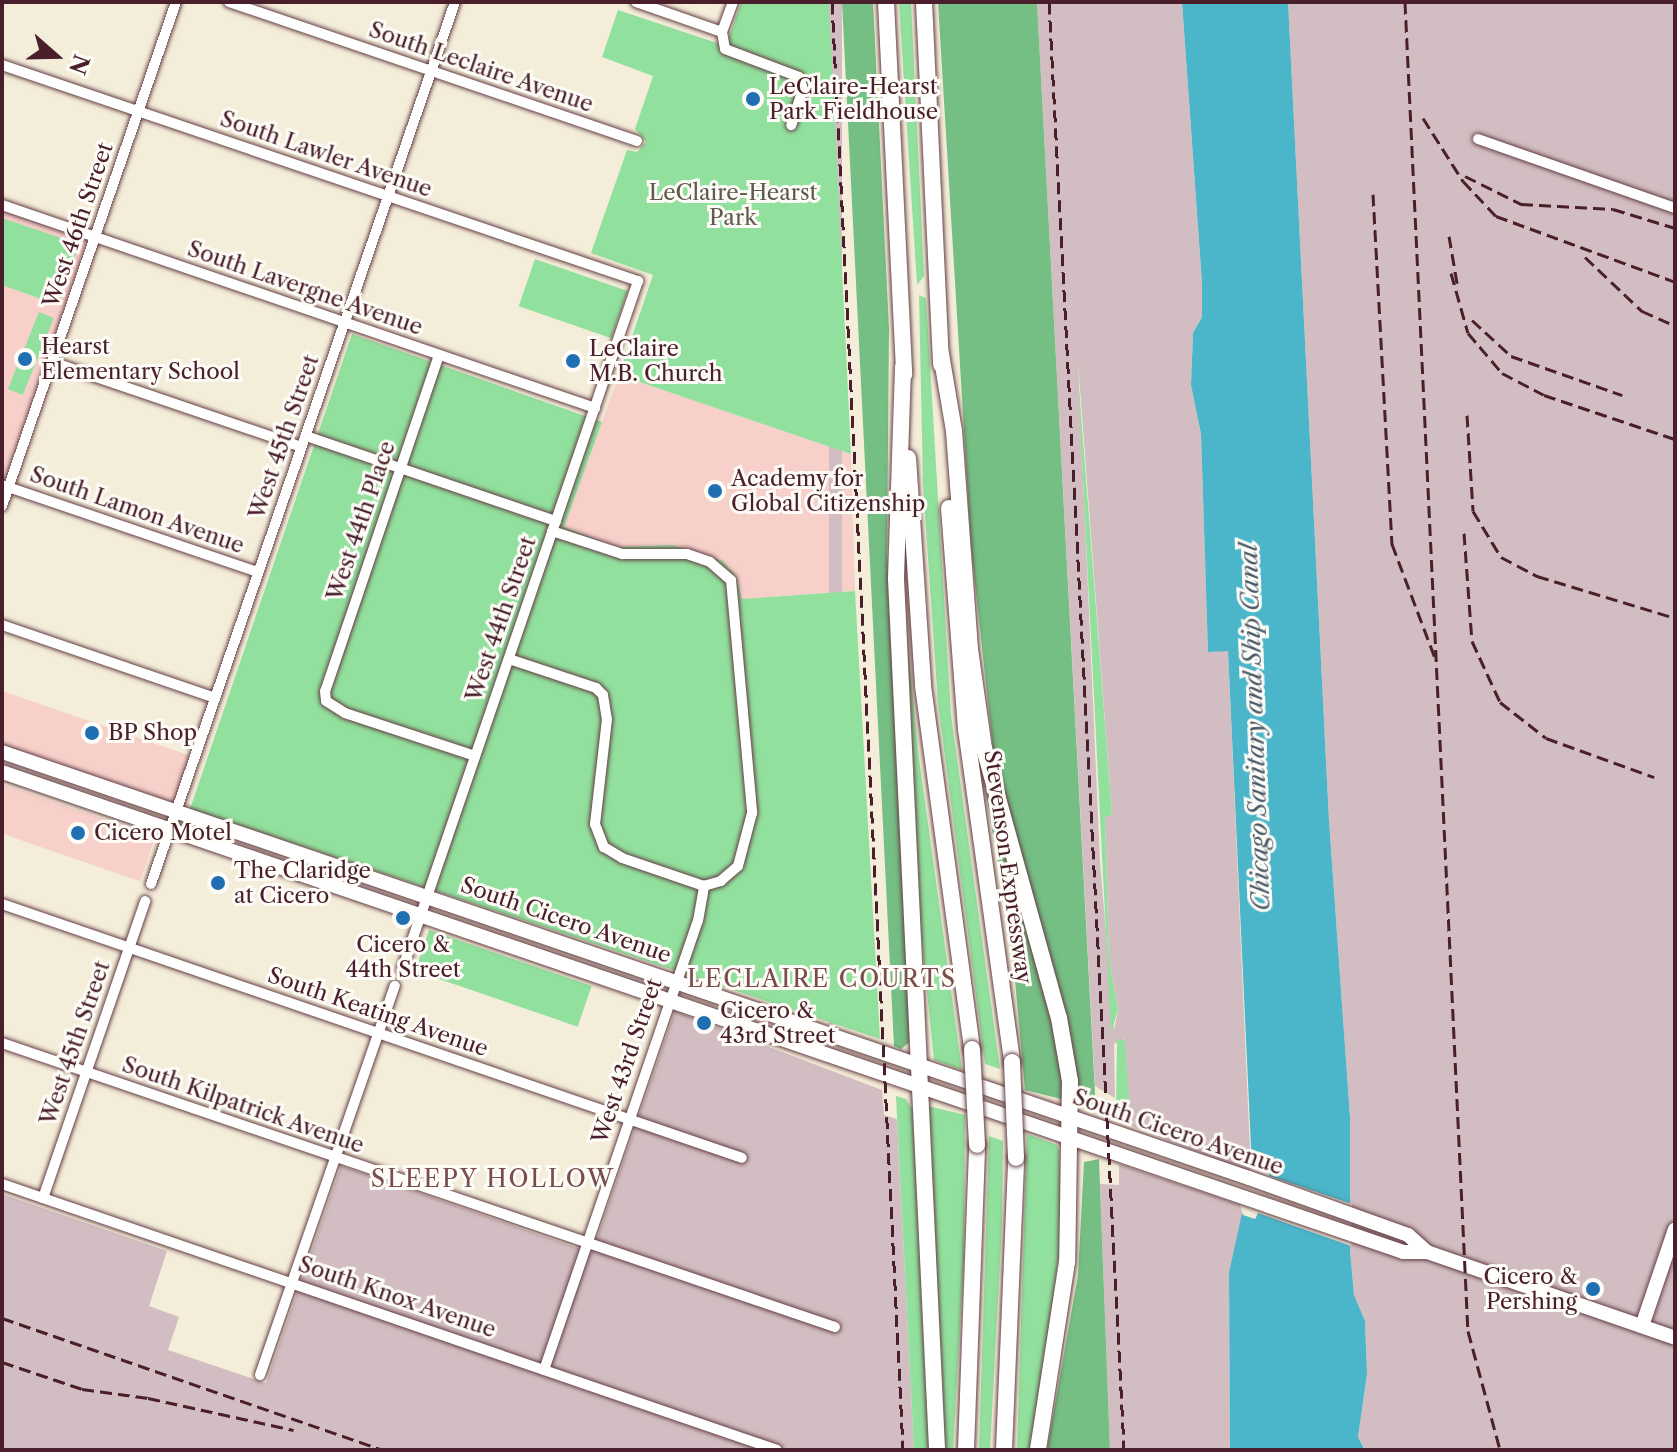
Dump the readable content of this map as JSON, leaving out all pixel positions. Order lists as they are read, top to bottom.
{
  "streets": {
    "highway": ["Stevenson Expressway"],
    "main road": ["South Cicero Avenue"],
    "street": [
      "South Leclaire Avenue",
      "South Lawler Avenue",
      "West 46th Street",
      "South Lavergne Avenue",
      "West 45th Street",
      "South Lamon Avenue",
      "West 44th Place",
      "West 44th Street",
      "South Keating Avenue",
      "West 43rd Street",
      "South Kilpatrick Avenue",
      "South Knox Avenue"
    ]
  },
  "crossings": [
    ["South Leclaire Avenue", "West 45th Street"],
    ["South Lawler Avenue", "West 46th Street"],
    ["South Lawler Avenue", "West 45th Street"],
    ["South Lawler Avenue", "West 44th Street"],
    ["West 46th Street", "South Lavergne Avenue"],
    ["West 46th Street", "South Lamon Avenue"],
    ["South Lavergne Avenue", "West 45th Street"],
    ["South Lavergne Avenue", "West 44th Place"],
    ["South Lavergne Avenue", "West 44th Street"],
    ["West 45th Street", "South Lamon Avenue"],
    ["West 45th Street", "South Cicero Avenue"],
    ["West 45th Street", "South Keating Avenue"],
    ["West 45th Street", "South Kilpatrick Avenue"],
    ["West 45th Street", "South Knox Avenue"],
    ["West 44th Place", "West 44th Street"],
    ["West 44th Street", "South Cicero Avenue"],
    ["South Cicero Avenue", "West 43rd Street"],
    ["South Keating Avenue", "West 43rd Street"],
    ["West 43rd Street", "South Kilpatrick Avenue"],
    ["West 43rd Street", "South Knox Avenue"]
  ],
  "districts": ["LECLAIRE COURTS", "SLEEPY HOLLOW"],
  "water": ["Chicago Sanitary and Ship Canal"],
  "parks": ["LeClaire-Hearst Park"],
  "places": [
    "LeClaire-Hearst Park Fieldhouse",
    "Hearst Elementary School",
    "LeClaire M.B. Church",
    "Academy for Global Citizenship",
    "BP Shop",
    "Cicero Motel",
    "The Claridge at Cicero",
    "Cicero & 44th Street",
    "Cicero & 43rd Street",
    "Cicero & Pershing"
  ],
  "north": "right"
}
